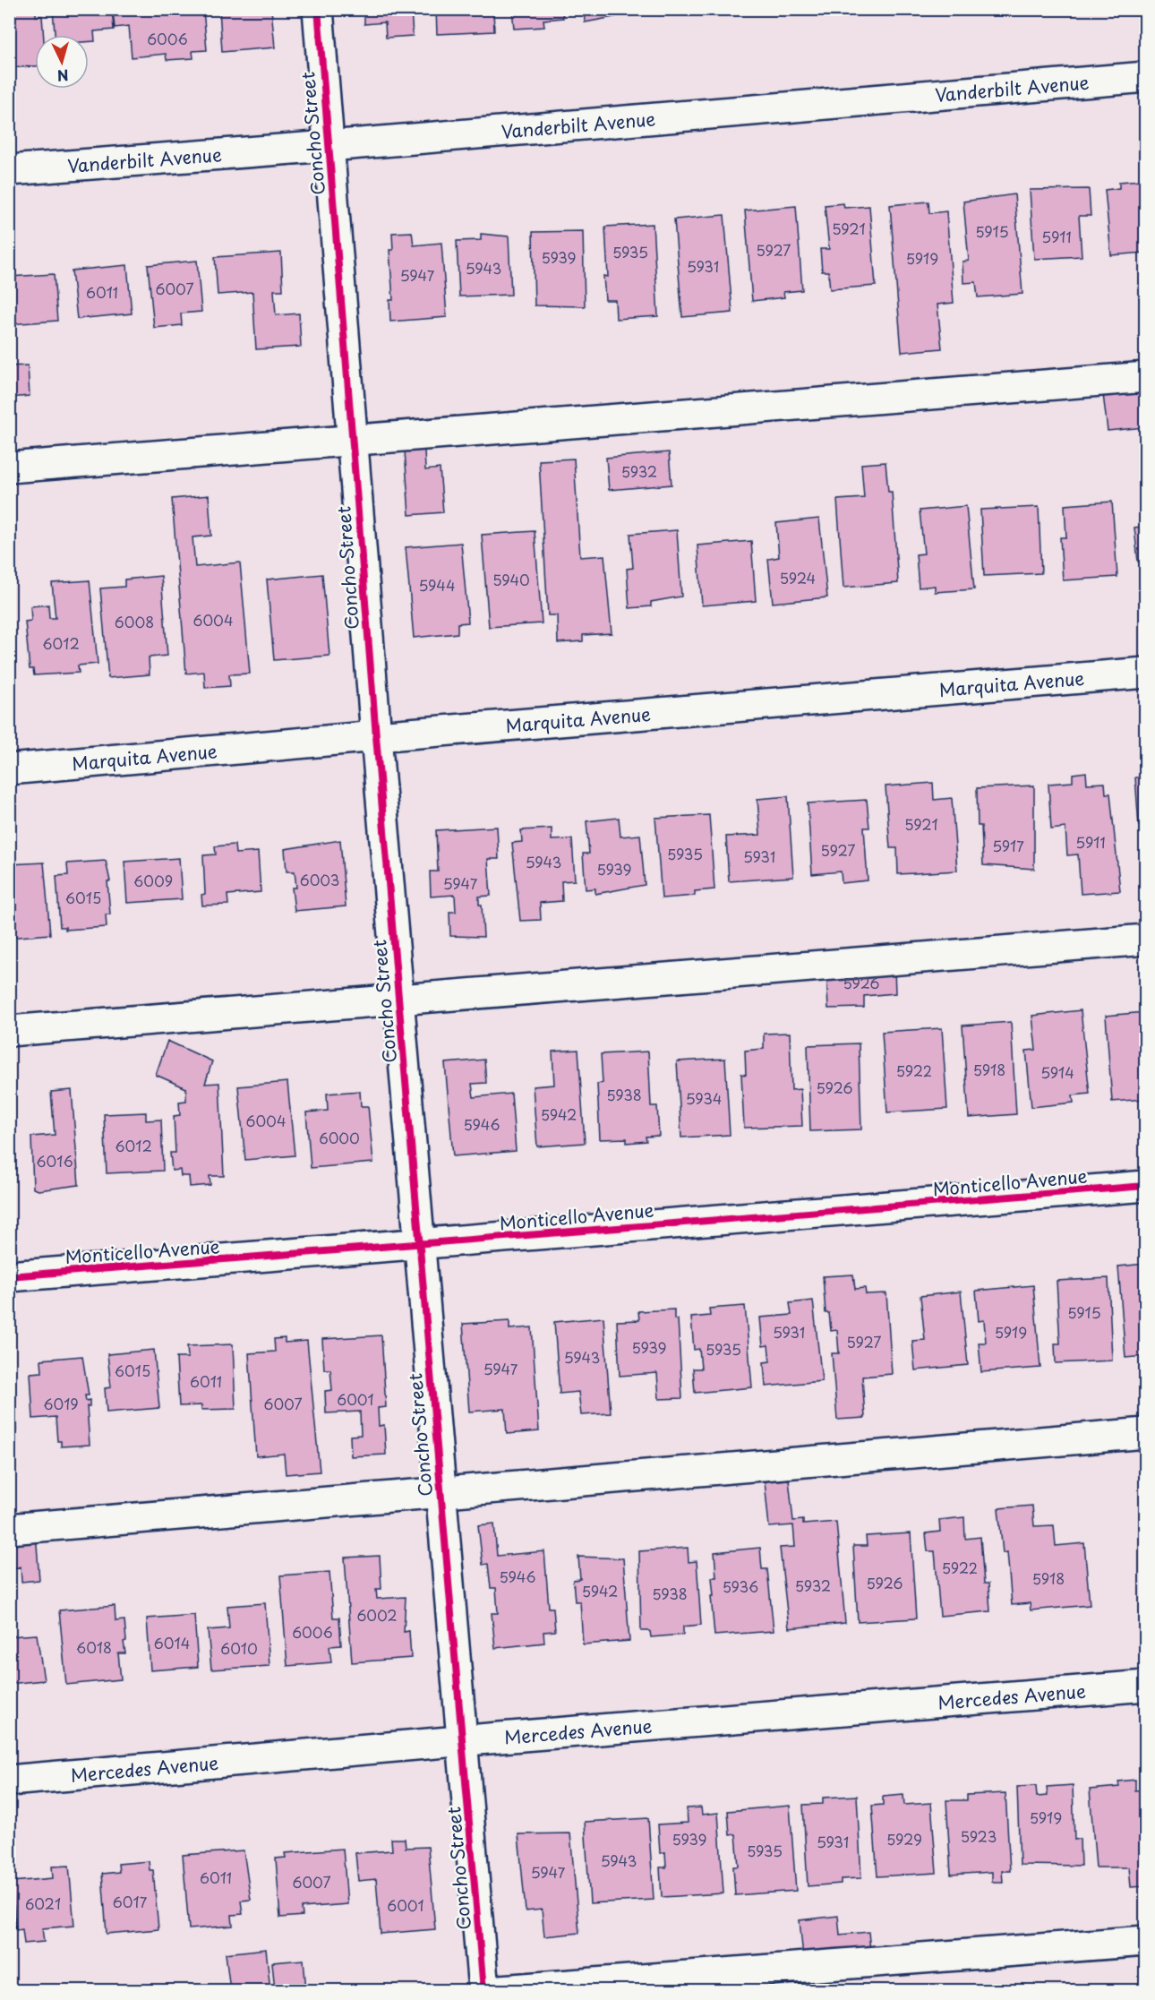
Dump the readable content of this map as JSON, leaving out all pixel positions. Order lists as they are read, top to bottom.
{
  "streets": {
    "street": [
      "Vanderbilt Avenue",
      "Concho Street",
      "Marquita Avenue",
      "Monticello Avenue",
      "Mercedes Avenue"
    ]
  },
  "crossings": [
    ["Vanderbilt Avenue", "Concho Street"],
    ["Concho Street", "Marquita Avenue"],
    ["Concho Street", "Monticello Avenue"],
    ["Concho Street", "Mercedes Avenue"]
  ],
  "house_numbers": [
    "6006",
    "5921",
    "5915",
    "5911",
    "5927",
    "5935",
    "5939",
    "5919",
    "5931",
    "5943",
    "5947",
    "6007",
    "6011",
    "5932",
    "5924",
    "5940",
    "5944",
    "6004",
    "6008",
    "6012",
    "5921",
    "5911",
    "5917",
    "5927",
    "5935",
    "5931",
    "5943",
    "5939",
    "6003",
    "6009",
    "5947",
    "6015",
    "5926",
    "5918",
    "5922",
    "5914",
    "5926",
    "5938",
    "5934",
    "5942",
    "6004",
    "5946",
    "6000",
    "6012",
    "6016",
    "5915",
    "5931",
    "5919",
    "5927",
    "5939",
    "5935",
    "5943",
    "5947",
    "6015",
    "6011",
    "6001",
    "6019",
    "6007",
    "5922",
    "5946",
    "5918",
    "5926",
    "5932",
    "5936",
    "5942",
    "5938",
    "6002",
    "6006",
    "6014",
    "6018",
    "6010",
    "5919",
    "5923",
    "5939",
    "5929",
    "5931",
    "5935",
    "5943",
    "5947",
    "6011",
    "6007",
    "6017",
    "6021",
    "6001"
  ],
  "north": "bottom"
}
